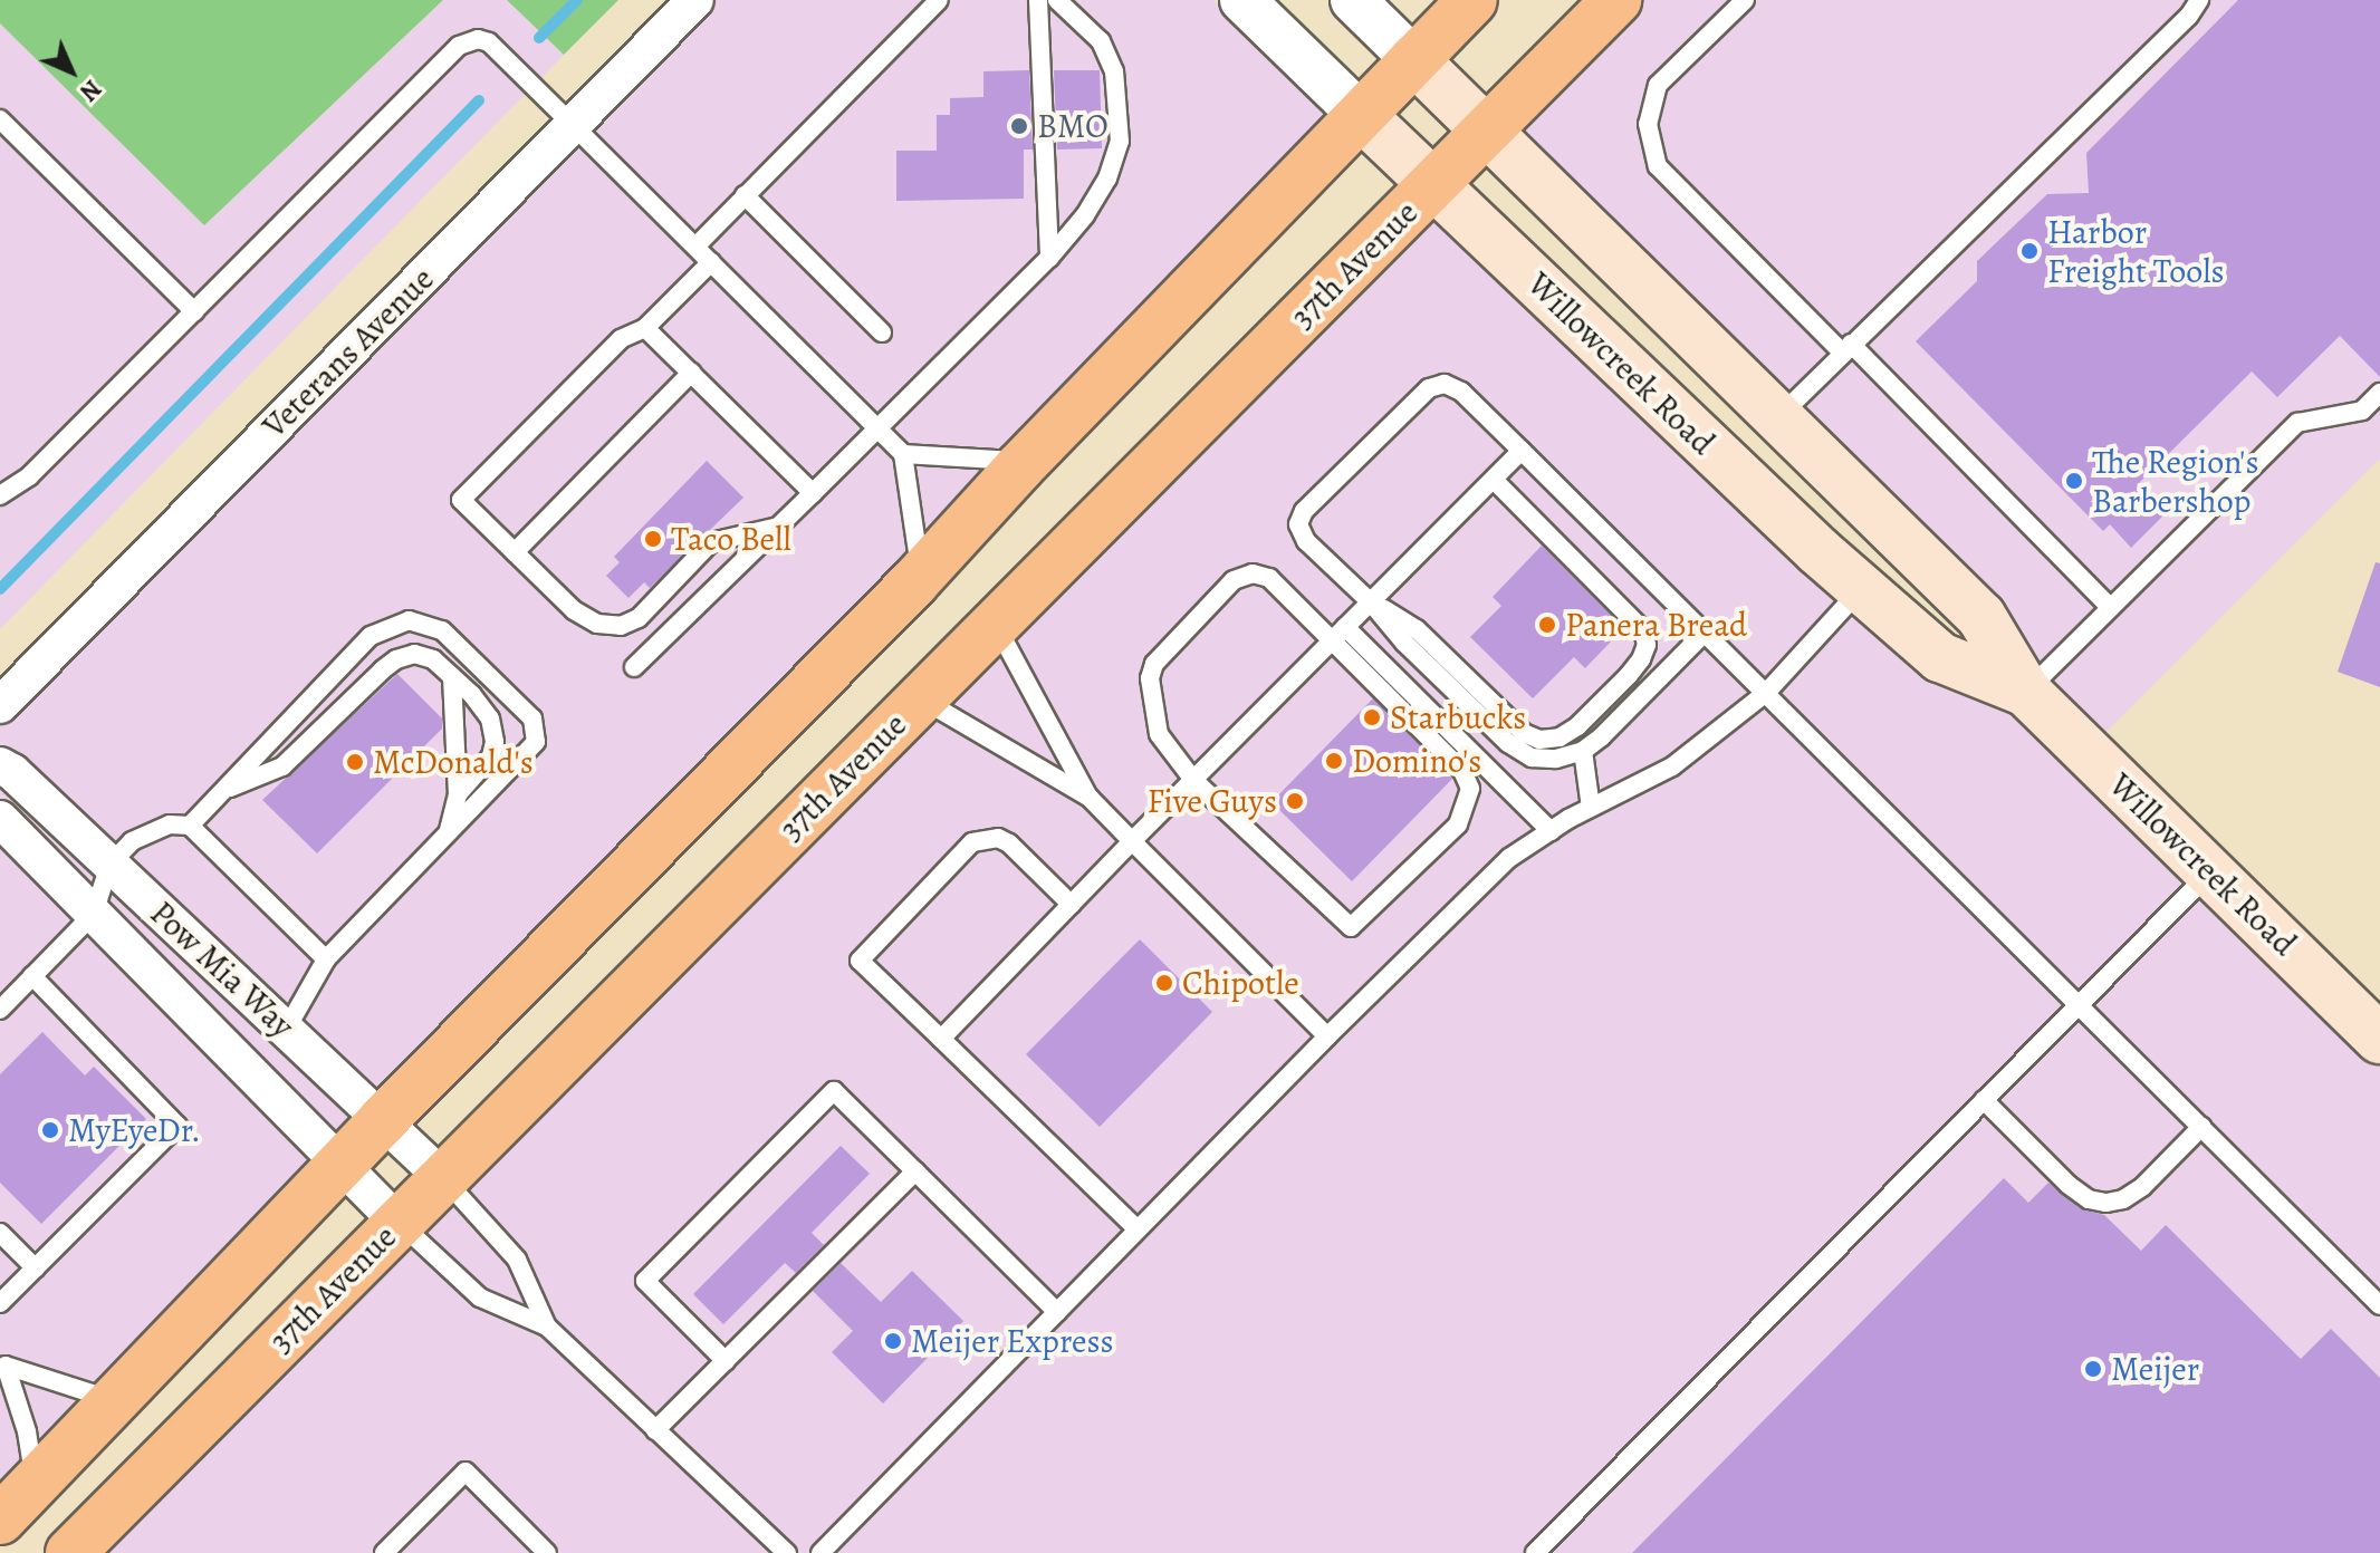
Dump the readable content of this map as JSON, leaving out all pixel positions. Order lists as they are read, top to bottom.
{
  "streets": {
    "main road": ["37th Avenue", "Willowcreek Road"],
    "street": ["Veterans Avenue", "Pow Mia Way"]
  },
  "crossings": [
    ["37th Avenue", "Willowcreek Road"],
    ["37th Avenue", "Pow Mia Way"]
  ],
  "places": [
    "BMO",
    "Harbor Freight Tools",
    "The Region's Barbershop",
    "Taco Bell",
    "Panera Bread",
    "Starbucks",
    "Domino's",
    "McDonald's",
    "Five Guys",
    "Chipotle",
    "MyEyeDr.",
    "Meijer Express",
    "Meijer"
  ],
  "north": "bottom right"
}
